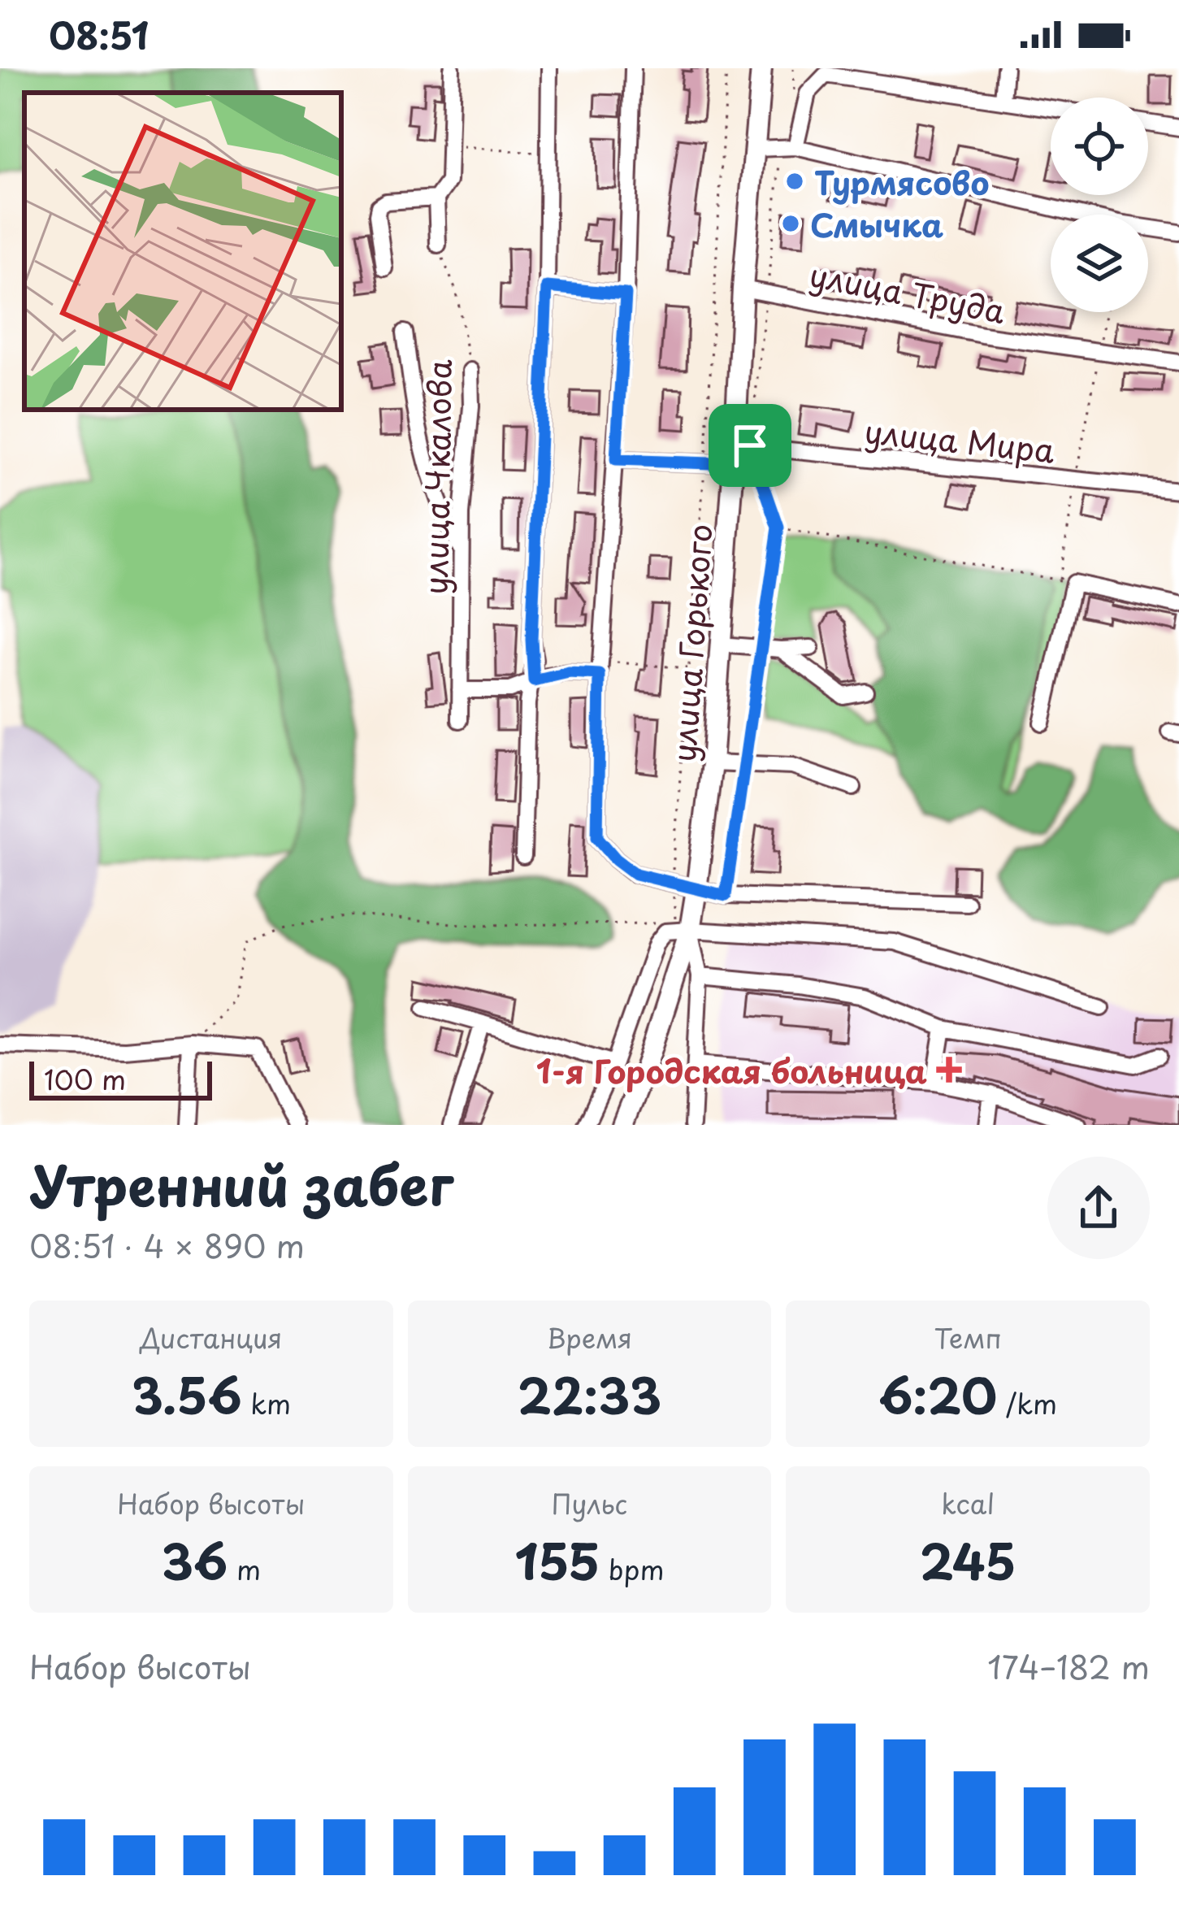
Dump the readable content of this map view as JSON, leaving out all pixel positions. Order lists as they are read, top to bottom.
{
  "streets": {
    "main road": ["улица Горького"],
    "street": ["улица Труда", "улица Мира", "улица Чкалова"]
  },
  "crossings": [
    ["улица Труда", "улица Горького"],
    ["улица Мира", "улица Горького"]
  ],
  "places": {
    "other": ["Турмясово", "Смычка"],
    "health": ["1-я Городская больница"]
  },
  "scale_bar": "100 m",
  "page": {
    "status": "08:51",
    "scale": "100 m",
    "heading": ["Утренний забег", "08:51 · 4 × 890 m"],
    "stats": [
      ["Дистанция", "3.56 km"],
      ["Время", "22:33"],
      ["Темп", "6:20 /km"],
      ["Набор высоты", "36 m"],
      ["Пульс", "155 bpm"],
      ["kcal", "245"]
    ],
    "chart": ["Набор высоты", "174–182 m"]
  }
}
